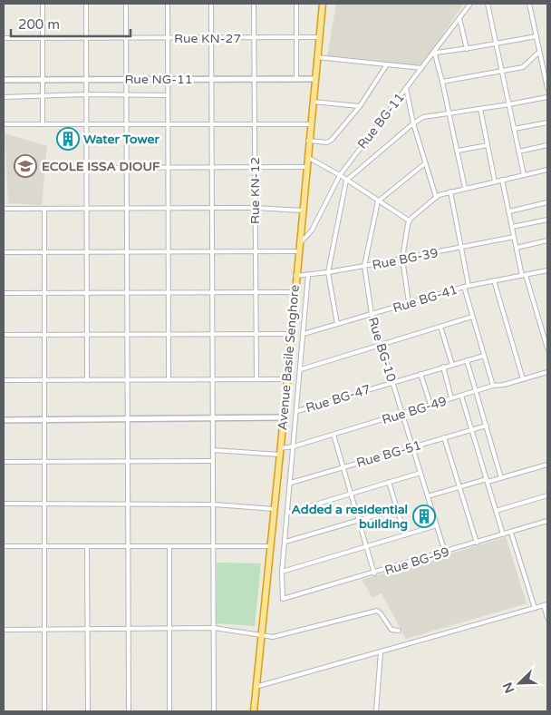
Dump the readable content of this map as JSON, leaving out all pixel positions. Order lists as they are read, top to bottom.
{
  "streets": {
    "highway": ["Avenue Basile Senghore"],
    "street": [
      "Rue KN-27",
      "Rue NG-11",
      "Rue BG-11",
      "Rue KN-12",
      "Rue BG-39",
      "Rue BG-41",
      "Rue BG-10",
      "Rue BG-47",
      "Rue BG-49",
      "Rue BG-51",
      "Rue BG-59"
    ]
  },
  "crossings": [
    ["Rue KN-27", "Rue KN-12"],
    ["Rue KN-27", "Avenue Basile Senghore"],
    ["Rue NG-11", "Rue KN-12"],
    ["Rue NG-11", "Avenue Basile Senghore"],
    ["Rue BG-11", "Avenue Basile Senghore"],
    ["Rue BG-39", "Rue BG-10"],
    ["Rue BG-39", "Avenue Basile Senghore"],
    ["Rue BG-41", "Rue BG-10"],
    ["Rue BG-10", "Rue BG-47"],
    ["Rue BG-10", "Rue BG-49"],
    ["Rue BG-10", "Rue BG-51"],
    ["Rue BG-10", "Rue BG-59"],
    ["Avenue Basile Senghore", "Rue BG-49"]
  ],
  "places": {
    "building": ["Water Tower", "Added a residential building"],
    "school or university": ["ECOLE ISSA DIOUF"]
  },
  "scale_bar": "200 m",
  "north": "bottom left"
}
